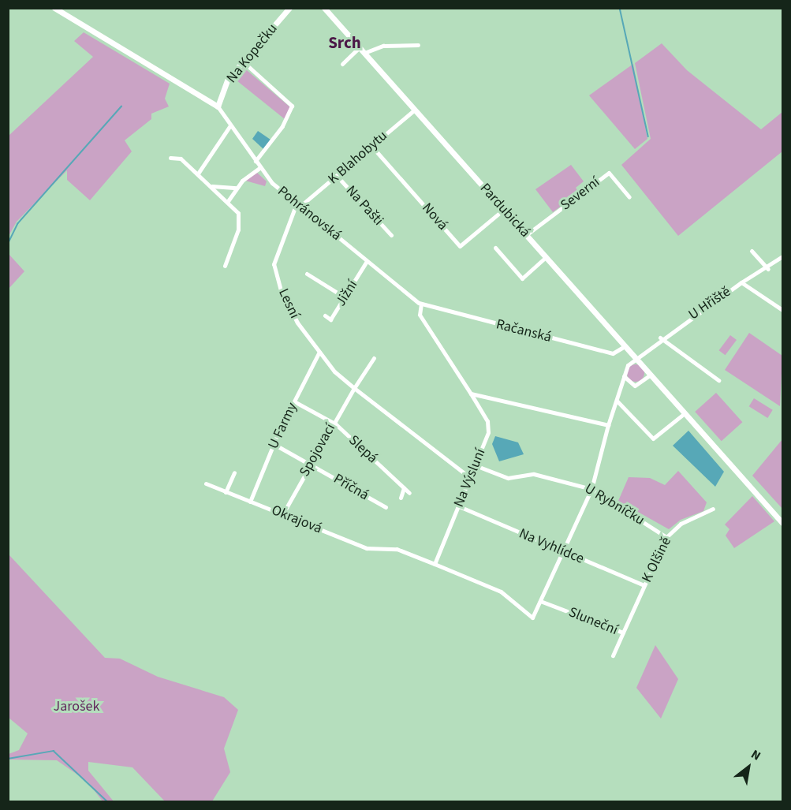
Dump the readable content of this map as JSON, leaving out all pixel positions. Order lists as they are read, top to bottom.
{
  "streets": {
    "street": [
      "Na Kopečku",
      "K Blahobytu",
      "Severní",
      "Na Pašti",
      "Pardubická",
      "Pohránovská",
      "Nová",
      "Jižní",
      "Lesní",
      "U Hřiště",
      "Račanská",
      "U Farmy",
      "Slepá",
      "Spojovací",
      "Na Výsluní",
      "Příčná",
      "U Rybníčku",
      "Okrajová",
      "Na Vyhlídce",
      "K Olšině",
      "Sluneční"
    ]
  },
  "crossings": [
    ["Na Kopečku", "Pohránovská"],
    ["K Blahobytu", "Na Pašti"],
    ["K Blahobytu", "Pardubická"],
    ["K Blahobytu", "Pohránovská"],
    ["K Blahobytu", "Nová"],
    ["K Blahobytu", "Lesní"],
    ["Severní", "Pardubická"],
    ["Pardubická", "Nová"],
    ["Pardubická", "U Hřiště"],
    ["Pardubická", "Račanská"],
    ["Pohránovská", "Jižní"],
    ["Pohránovská", "Lesní"],
    ["Pohránovská", "Račanská"],
    ["Pohránovská", "Na Výsluní"],
    ["Lesní", "U Farmy"],
    ["Lesní", "Spojovací"],
    ["Lesní", "Na Výsluní"],
    ["Račanská", "Na Výsluní"],
    ["U Farmy", "Slepá"],
    ["U Farmy", "Příčná"],
    ["U Farmy", "Okrajová"],
    ["Slepá", "Spojovací"],
    ["Spojovací", "Příčná"],
    ["Spojovací", "Okrajová"],
    ["Na Výsluní", "U Rybníčku"],
    ["Na Výsluní", "Okrajová"],
    ["Na Výsluní", "Na Vyhlídce"],
    ["U Rybníčku", "K Olšině"],
    ["Na Vyhlídce", "K Olšině"],
    ["K Olšině", "Sluneční"]
  ],
  "districts": ["Srch"],
  "parks": ["Jarošek"],
  "north": "top right"
}
